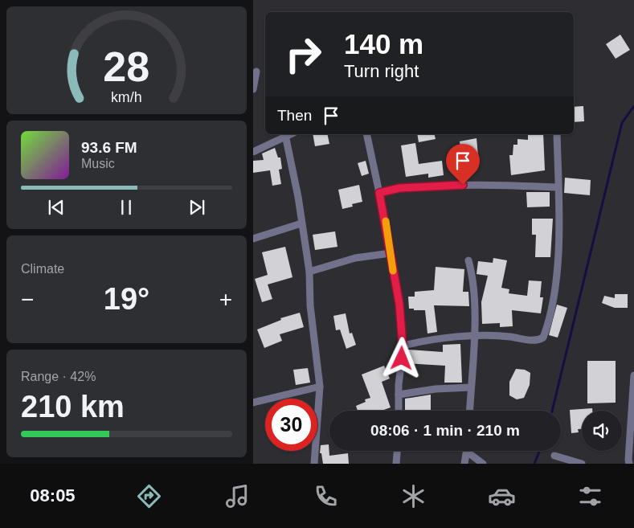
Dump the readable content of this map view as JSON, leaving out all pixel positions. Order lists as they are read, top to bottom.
{
  "page": {
    "turn": ["140 m", "Turn right"],
    "then": "Then",
    "song": ["93.6 FM", "Music"],
    "tile": [
      "Climate",
      ["Range · 42%", "210 km"]
    ],
    "heat": ["−", "19°", "+"],
    "limit": "30",
    "trip": "08:06 · 1 min · 210 m",
    "tabs": "08:05",
    "gauge": ["28", "km/h"]
  }
}
